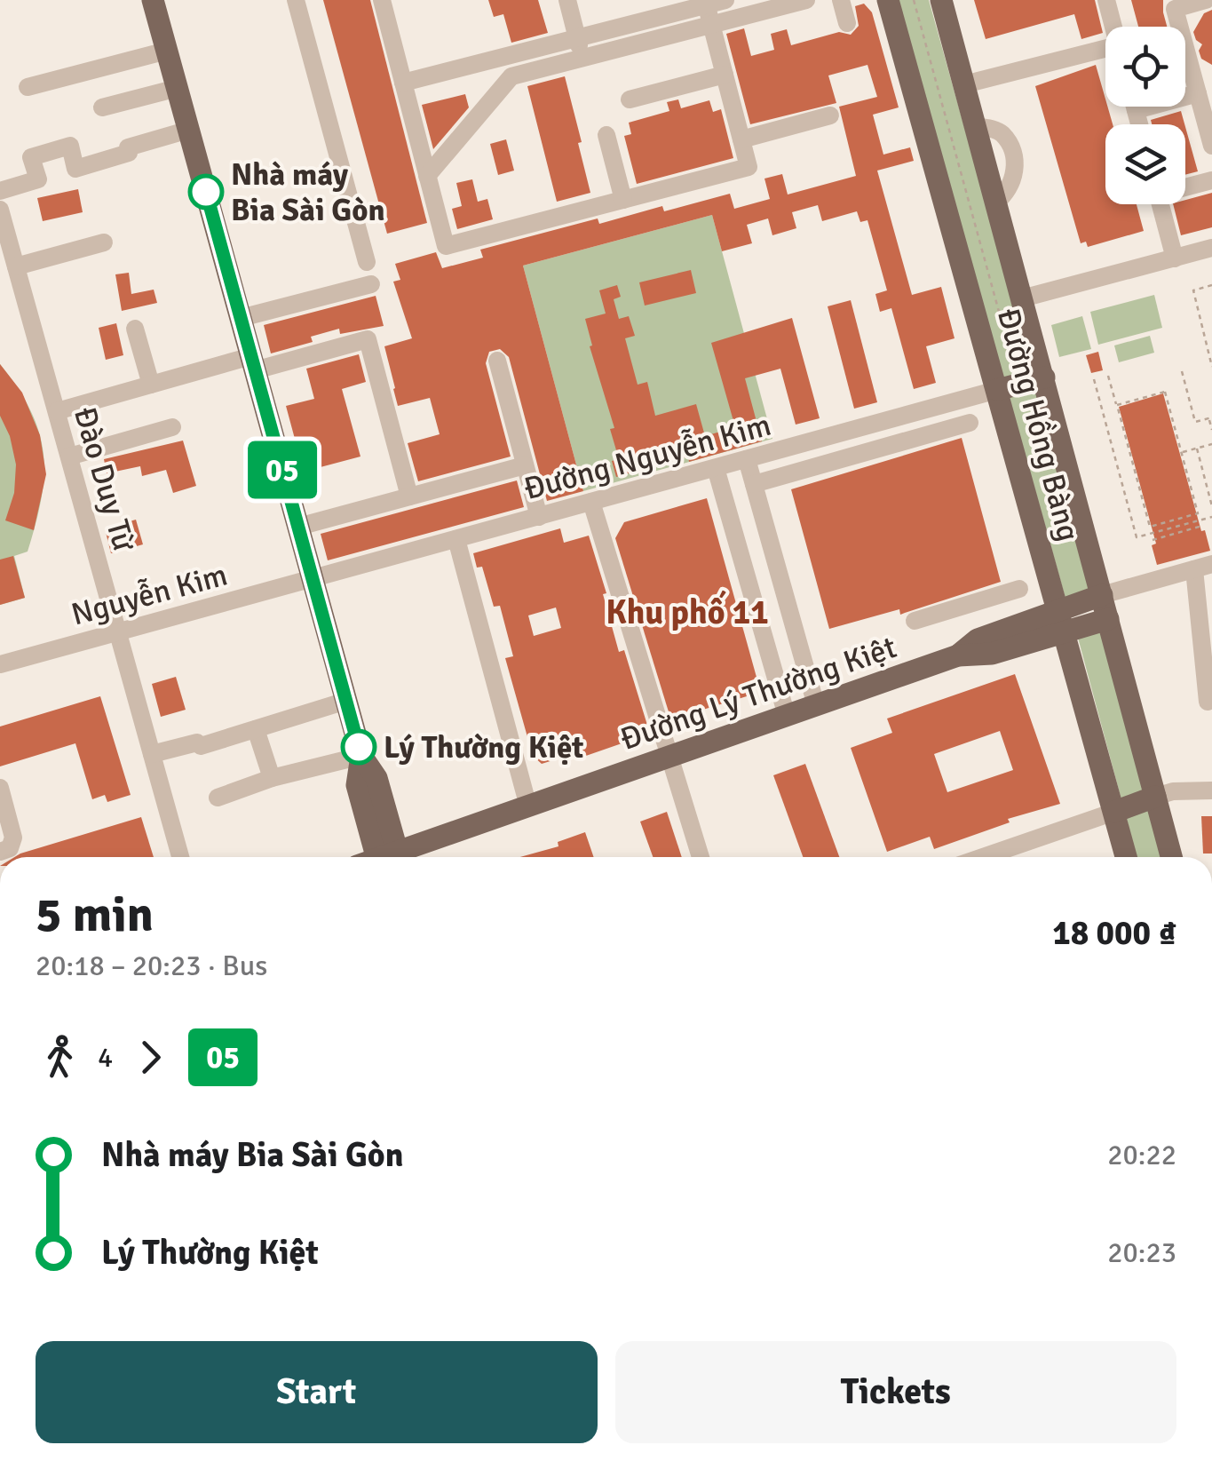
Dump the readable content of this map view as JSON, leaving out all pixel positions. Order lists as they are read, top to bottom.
{
  "streets": {
    "main road": ["Đường Hồng Bàng", "Đường Lý Thường Kiệt"],
    "street": ["Đường Nguyễn Kim", "Đào Duy Từ", "Nguyễn Kim"]
  },
  "crossings": [
    ["Đường Hồng Bàng", "Đường Nguyễn Kim"],
    ["Đường Hồng Bàng", "Đường Lý Thường Kiệt"],
    ["Đường Nguyễn Kim", "Nguyễn Kim"],
    ["Đào Duy Từ", "Nguyễn Kim"]
  ],
  "districts": ["Khu phố 11"],
  "places": ["Nhà máy Bia Sài Gòn", "Lý Thường Kiệt"],
  "lines": ["bus line 05"],
  "page": {
    "on_map": "05",
    "heading": ["5 min", "20:18 – 20:23 · Bus", "18 000 ₫"],
    "legs": ["4", "05"],
    "list": [
      {
        "name": "Nhà máy Bia Sài Gòn",
        "value": "20:22"
      },
      {
        "name": "Lý Thường Kiệt",
        "value": "20:23"
      }
    ],
    "buttons": ["Start", "Tickets"]
  }
}
